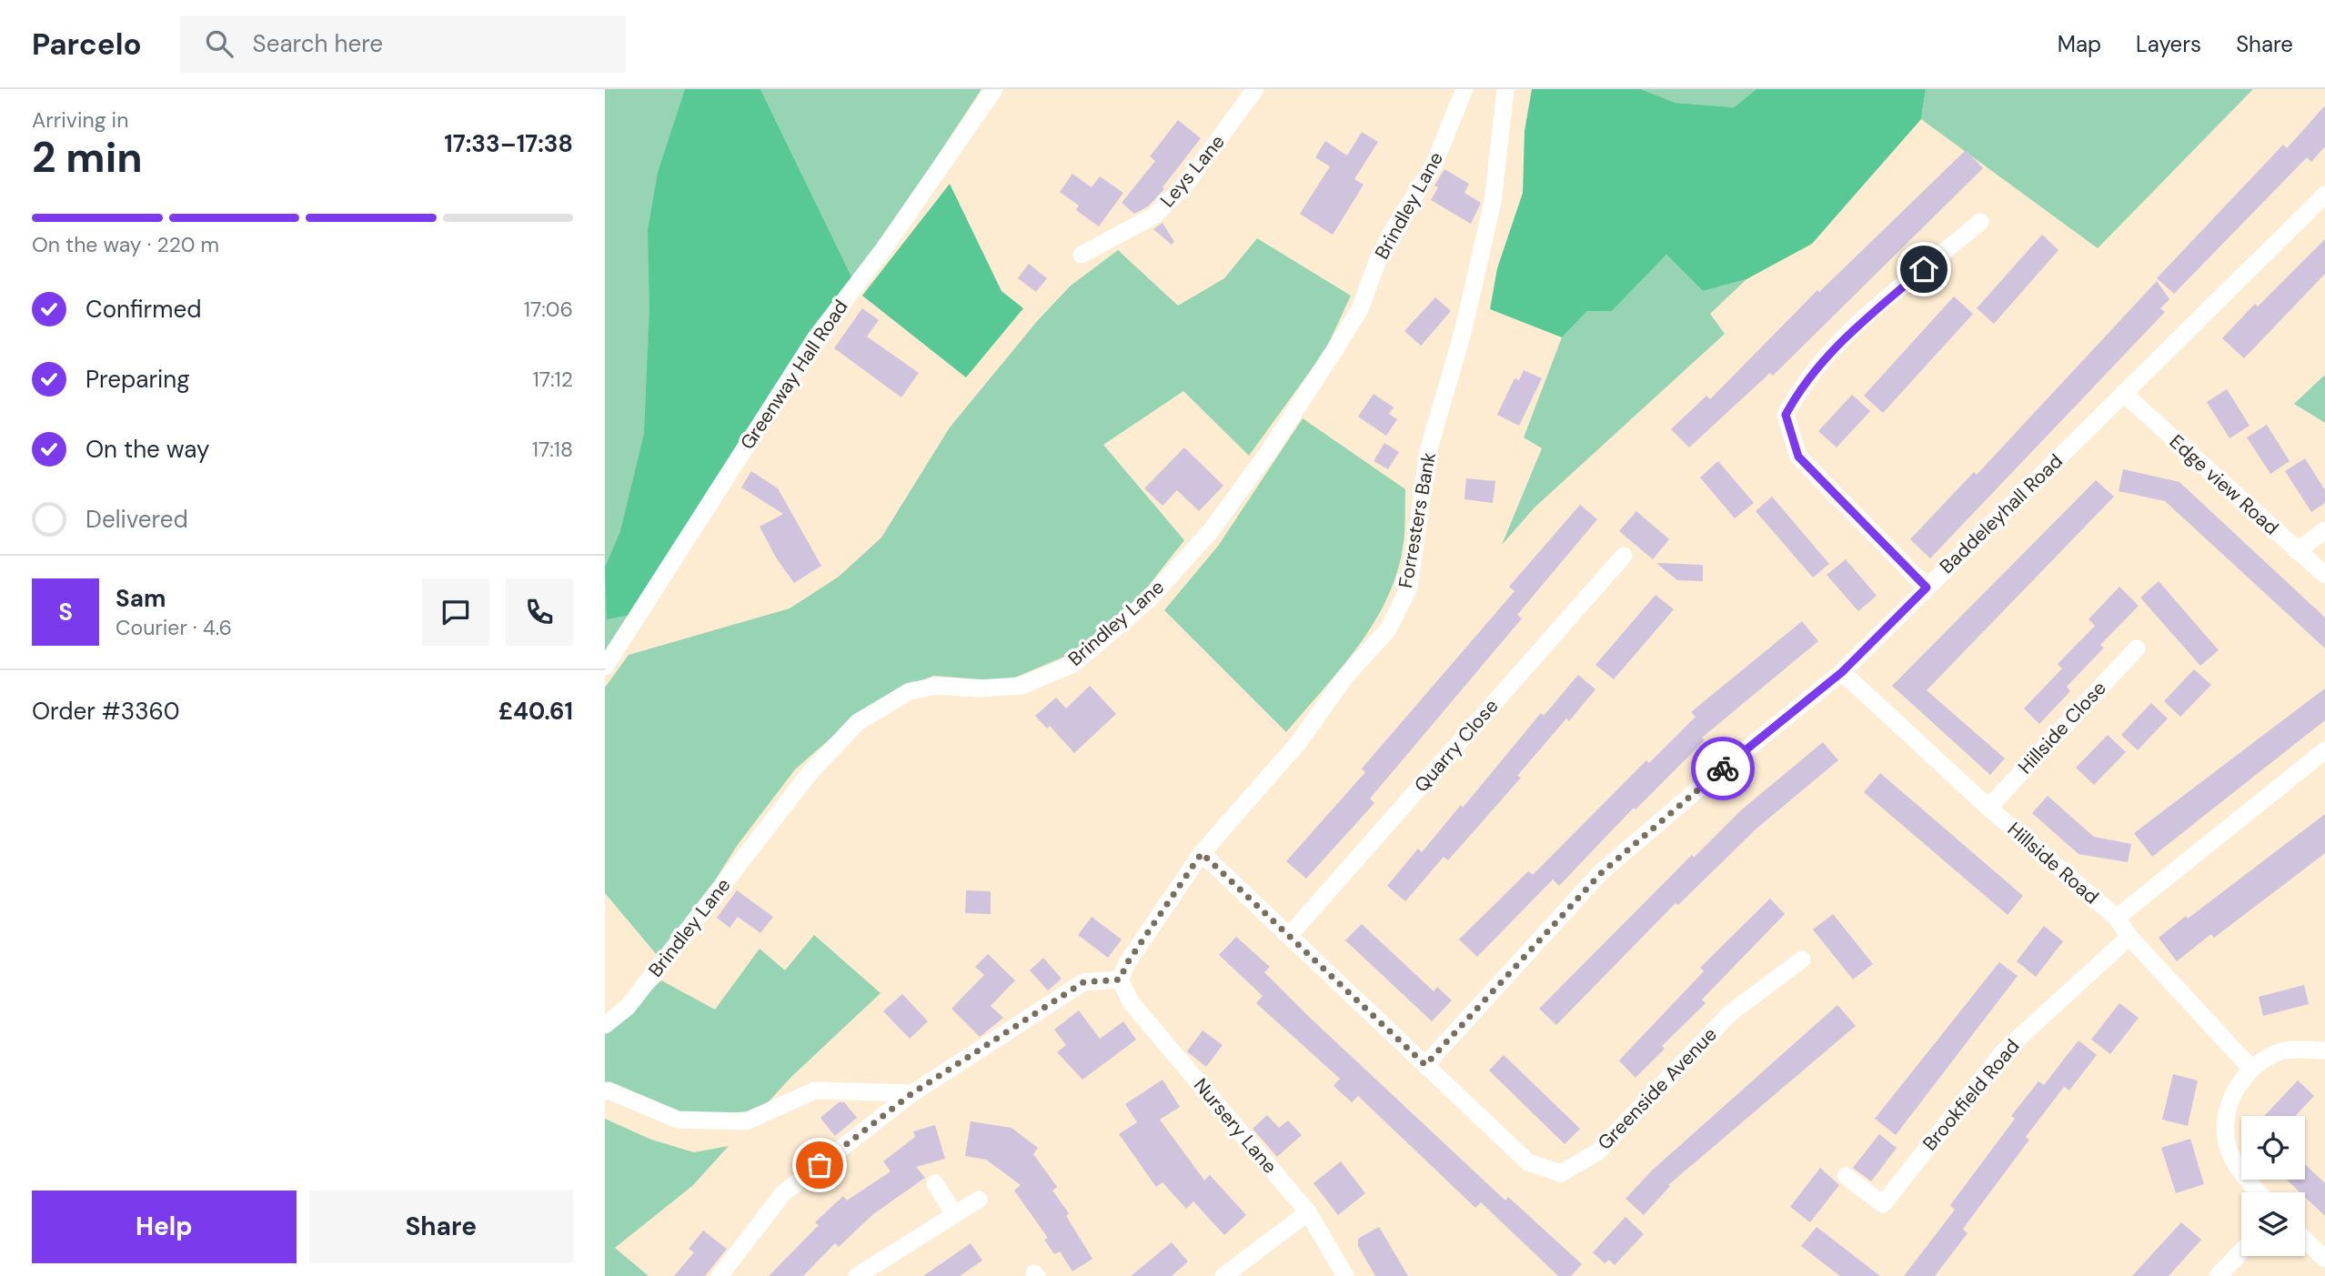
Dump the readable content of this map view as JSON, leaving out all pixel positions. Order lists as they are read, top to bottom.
{
  "streets": {
    "street": [
      "Leys Lane",
      "Brindley Lane",
      "Greenway Hall Road",
      "Edge view Road",
      "Baddeleyhall Road",
      "Forresters Bank",
      "Hillside Close",
      "Quarry Close",
      "Hillside Road",
      "Greenside Avenue",
      "Brookfield Road",
      "Nursery Lane"
    ]
  },
  "crossings": [
    ["Edge view Road", "Baddeleyhall Road"],
    ["Baddeleyhall Road", "Hillside Road"],
    ["Baddeleyhall Road", "Greenside Avenue"],
    ["Forresters Bank", "Greenside Avenue"],
    ["Forresters Bank", "Nursery Lane"],
    ["Hillside Close", "Hillside Road"],
    ["Quarry Close", "Greenside Avenue"],
    ["Hillside Road", "Brookfield Road"]
  ],
  "page": {
    "header": "Parcelo",
    "search": "Search here",
    "nav": ["Map", "Layers", "Share"],
    "heading": ["2 min", "Arriving in", "17:33–17:38"],
    "panel": [
      "Sam",
      "Courier · 4.6",
      "Order #3360",
      "£40.61"
    ],
    "bar": "On the way · 220 m",
    "list": [
      ["Confirmed", "17:06"],
      ["Preparing", "17:12"],
      ["On the way", "17:18"],
      "Delivered"
    ],
    "round": "S",
    "buttons": ["Help", "Share"]
  }
}
